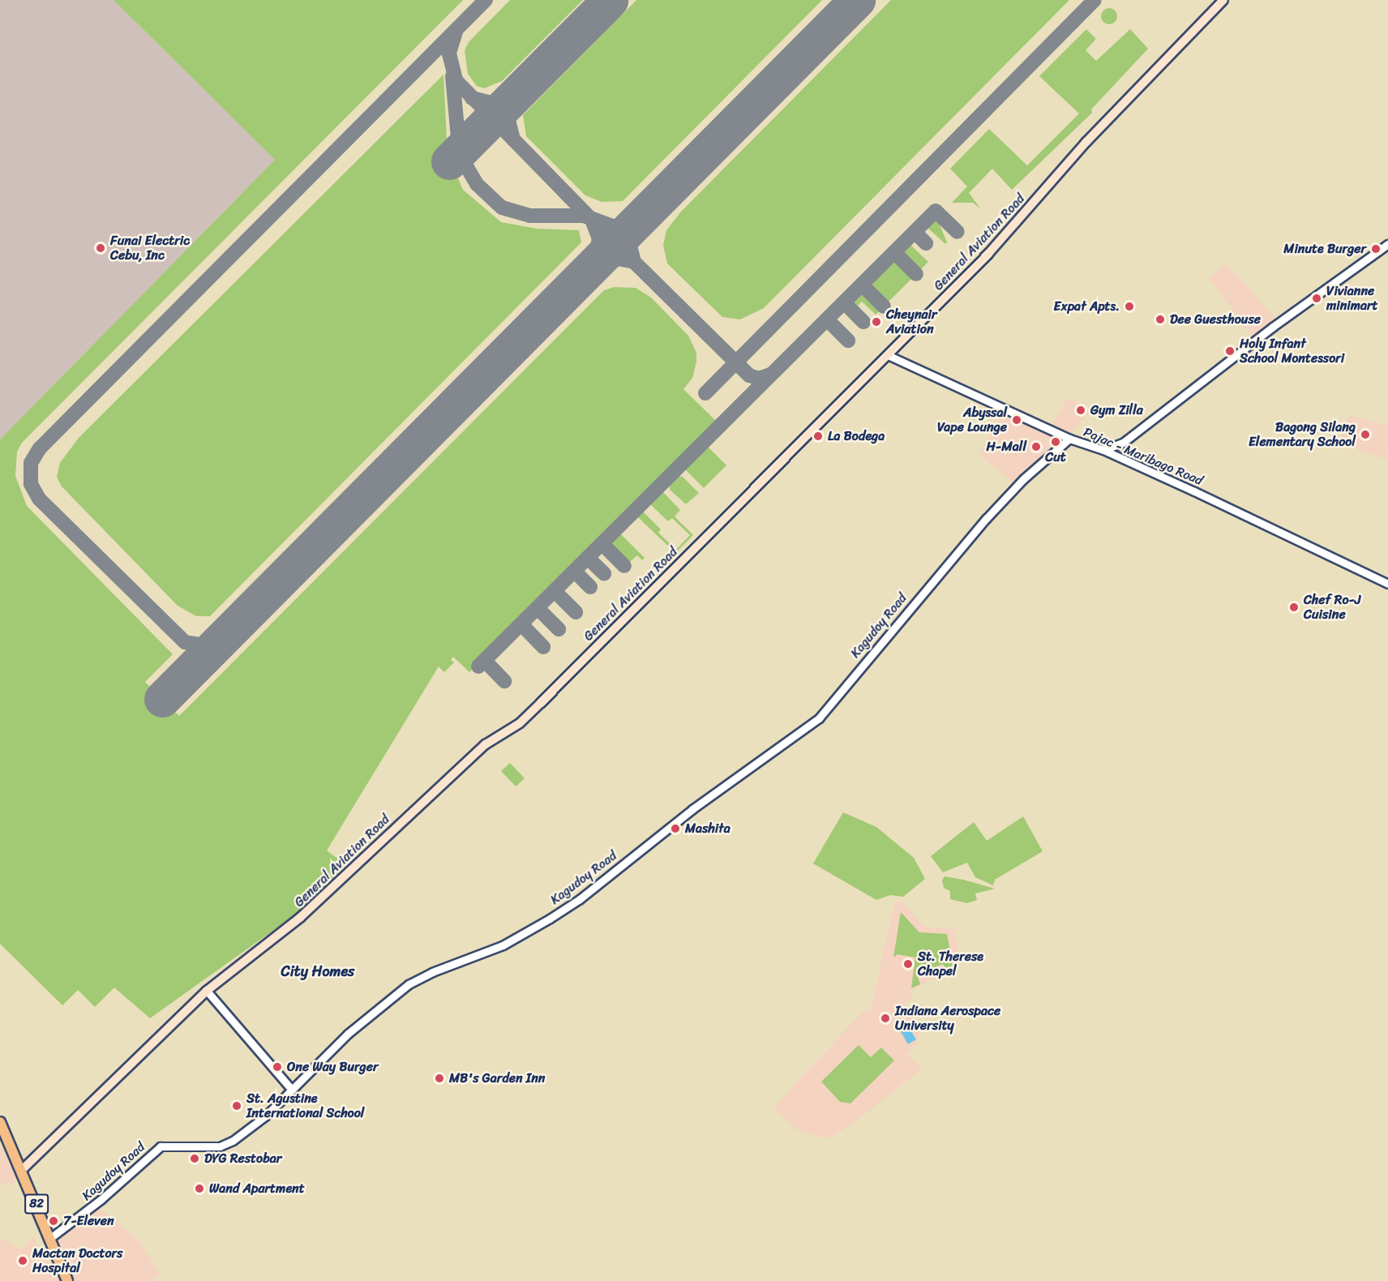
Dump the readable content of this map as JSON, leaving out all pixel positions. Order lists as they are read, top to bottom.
{
  "streets": {
    "main road": ["General Aviation Road", "82"],
    "street": ["Pajac - Maribago Road", "Kagudoy Road"]
  },
  "crossings": [
    ["General Aviation Road", "Pajac - Maribago Road"],
    ["General Aviation Road", "82"],
    ["Pajac - Maribago Road", "Kagudoy Road"],
    ["Kagudoy Road", "82"]
  ],
  "districts": ["City Homes"],
  "places": [
    "Funai Electric Cebu, Inc",
    "Minute Burger",
    "Vivianne minimart",
    "Expat Apts.",
    "Dee Guesthouse",
    "Cheynair Aviation",
    "Holy Infant School Montessori",
    "Gym Zilla",
    "Abyssal Vape Lounge",
    "Bagong Silang Elementary School",
    "La Bodega",
    "Cut",
    "H-Mall",
    "Chef Ro-J Cuisine",
    "Mashita",
    "St. Therese Chapel",
    "Indiana Aerospace University",
    "One Way Burger",
    "MB's Garden Inn",
    "St. Agustine International School",
    "DYG Restobar",
    "Wand Apartment",
    "7-Eleven",
    "Mactan Doctors Hospital"
  ]
}
